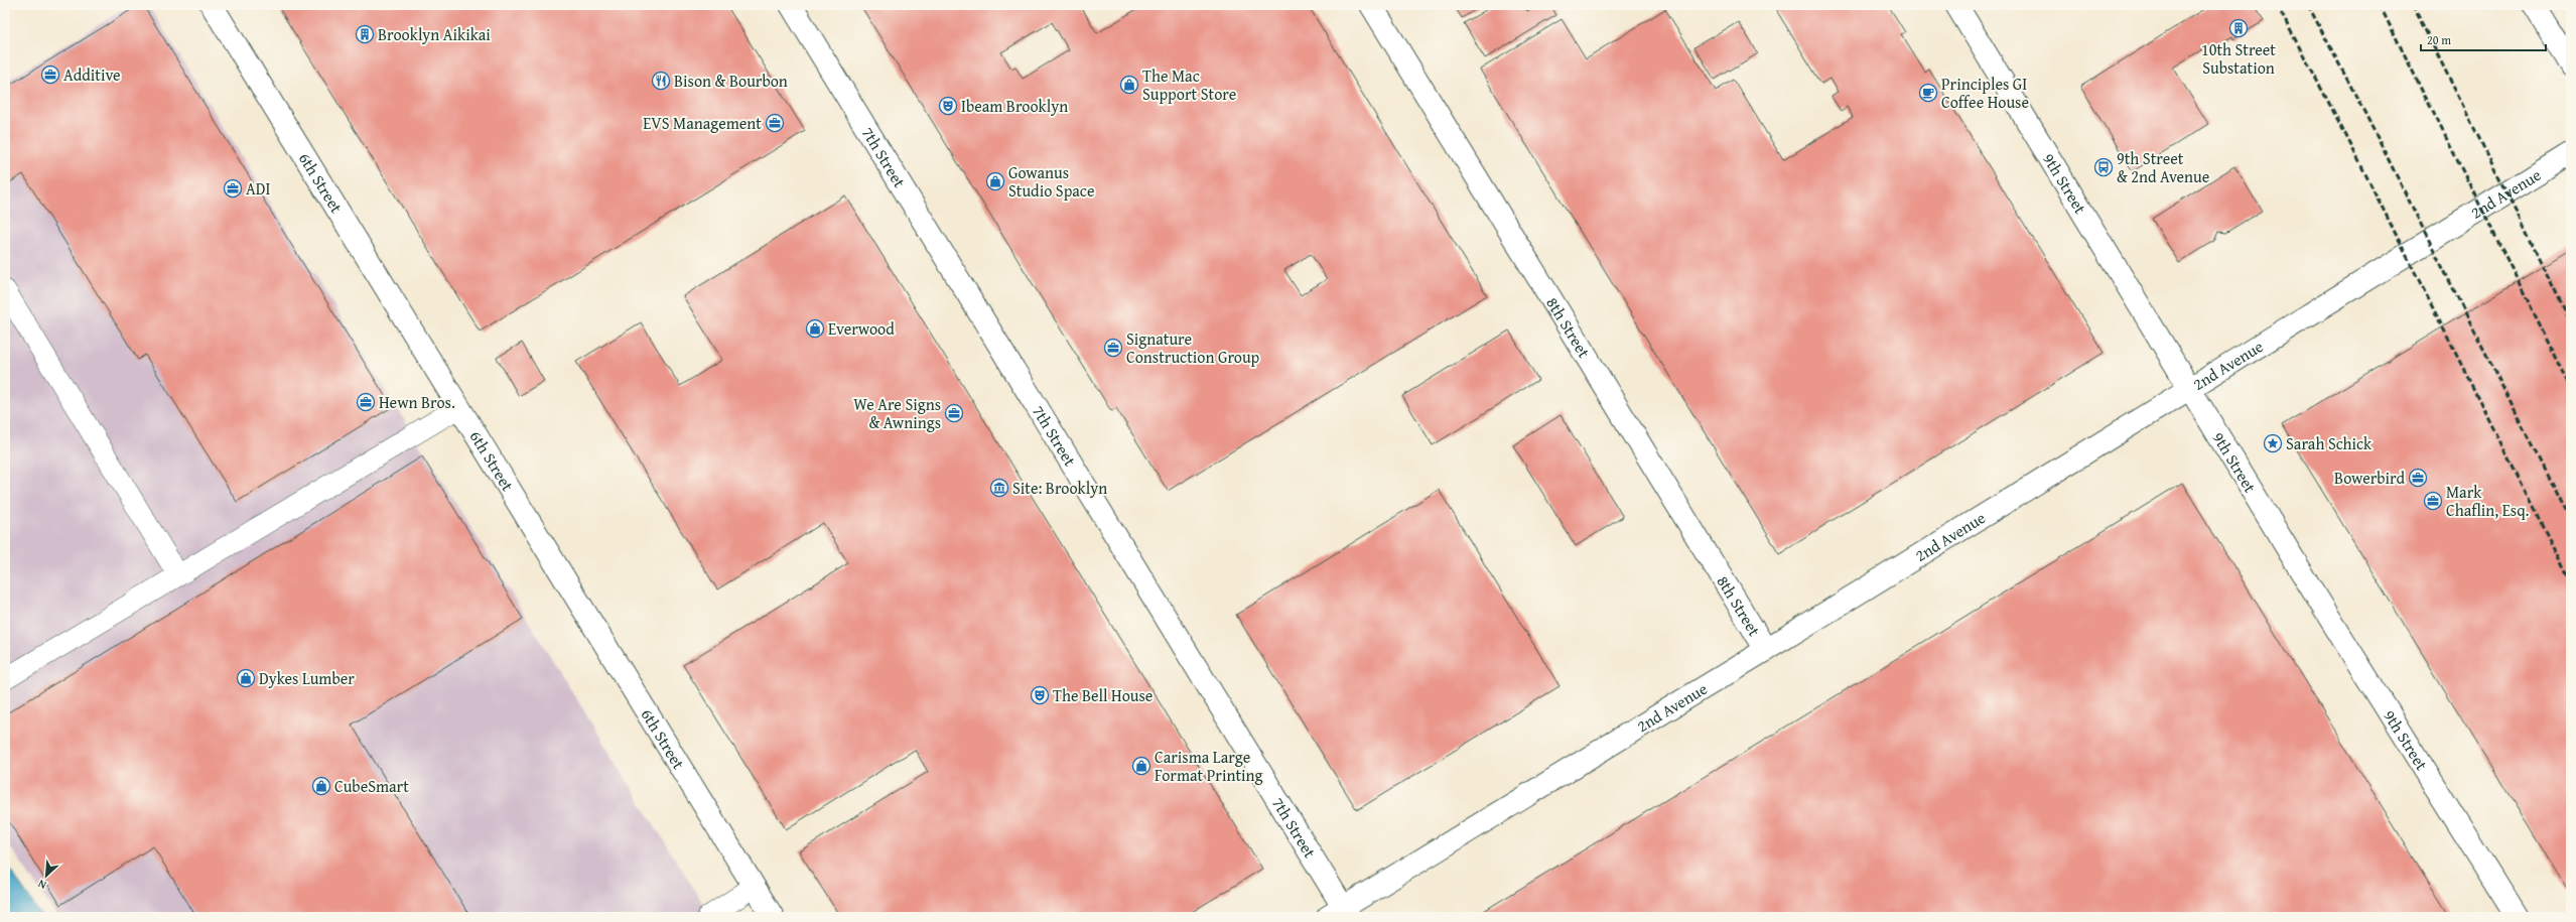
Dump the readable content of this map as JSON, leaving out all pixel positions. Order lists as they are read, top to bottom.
{
  "streets": {
    "street": [
      "7th Street",
      "6th Street",
      "9th Street",
      "2nd Avenue",
      "8th Street"
    ]
  },
  "crossings": [
    ["7th Street", "2nd Avenue"],
    ["9th Street", "2nd Avenue"],
    ["2nd Avenue", "8th Street"]
  ],
  "places": {
    "building": ["10th Street Substation", "Brooklyn Aikikai"],
    "office": [
      "Additive",
      "EVS Management",
      "ADI",
      "Signature Construction Group",
      "Hewn Bros.",
      "We Are Signs & Awnings",
      "Bowerbird",
      "Mark Chaflin, Esq."
    ],
    "restaurant": ["Bison & Bourbon"],
    "shop": [
      "The Mac Support Store",
      "Gowanus Studio Space",
      "Everwood",
      "Dykes Lumber",
      "Carisma Large Format Printing",
      "CubeSmart"
    ],
    "cafe": ["Principles GI Coffee House"],
    "theatre": ["Ibeam Brooklyn", "The Bell House"],
    "bus stop": ["9th Street & 2nd Avenue"],
    "place": ["Sarah Schick"],
    "museum": ["Site: Brooklyn"]
  },
  "scale_bar": "20 m",
  "north": "bottom left"
}
